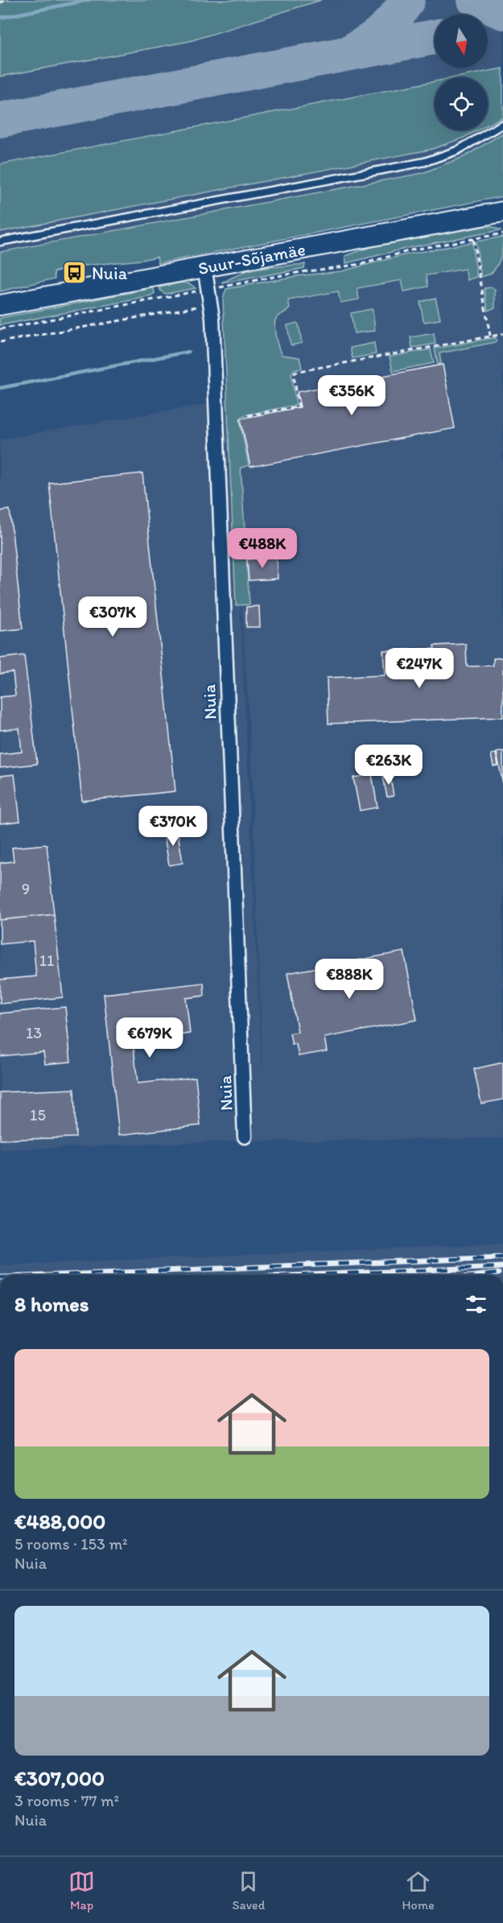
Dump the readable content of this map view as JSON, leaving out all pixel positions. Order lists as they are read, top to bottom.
{
  "streets": {
    "main road": ["Suur-Sõjamäe"],
    "street": ["Nuia"]
  },
  "crossings": [
    ["Suur-Sõjamäe", "Nuia"]
  ],
  "places": {
    "bus stop": ["Nuia"]
  },
  "house_numbers": [
    "9",
    "11",
    "13",
    "15"
  ],
  "north": "bottom",
  "page": {
    "price": [
      "€356K",
      "€488K",
      "€307K",
      "€247K",
      "€263K",
      "€370K",
      "€888K",
      "€679K"
    ],
    "heading": "8 homes",
    "list": [
      {
        "name": "€488,000",
        "note": "5 rooms · 153 m² · Nuia"
      },
      {
        "name": "€307,000",
        "note": "3 rooms · 77 m² · Nuia"
      }
    ],
    "tabs": ["Map", "Saved", "Home"]
  }
}
